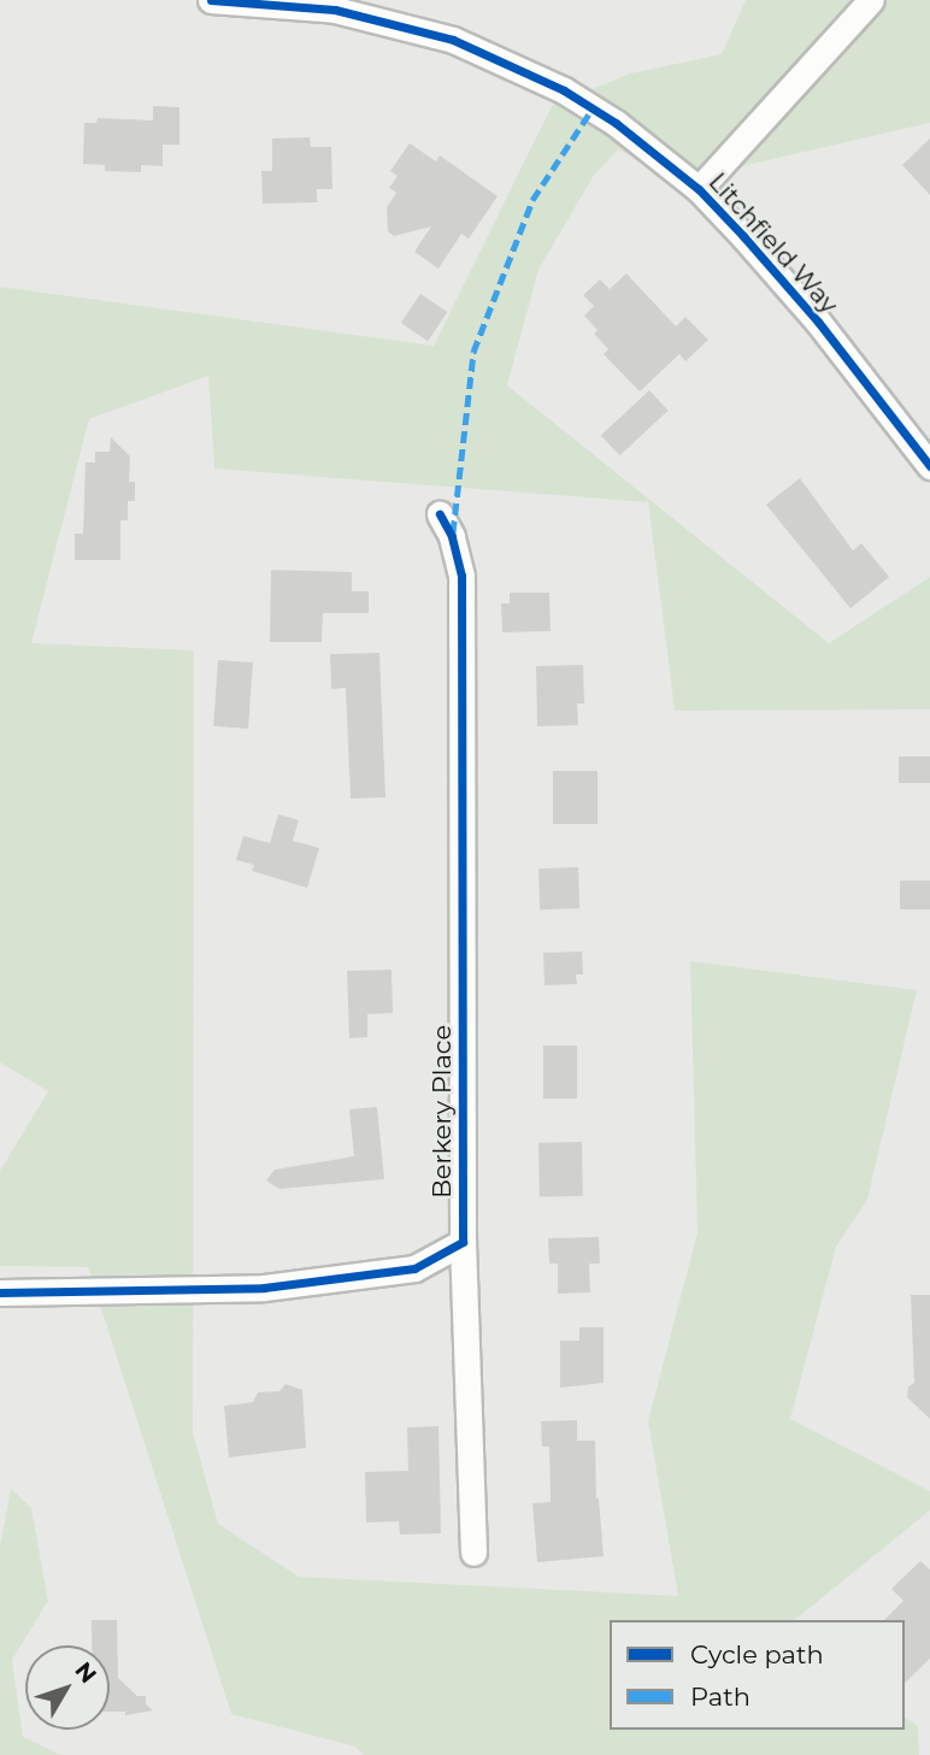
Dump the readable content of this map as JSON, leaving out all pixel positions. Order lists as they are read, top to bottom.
{
  "streets": {
    "street": ["Litchfield Way", "Berkery Place"]
  },
  "legend": ["Cycle path", "Path"],
  "north": "top right"
}
